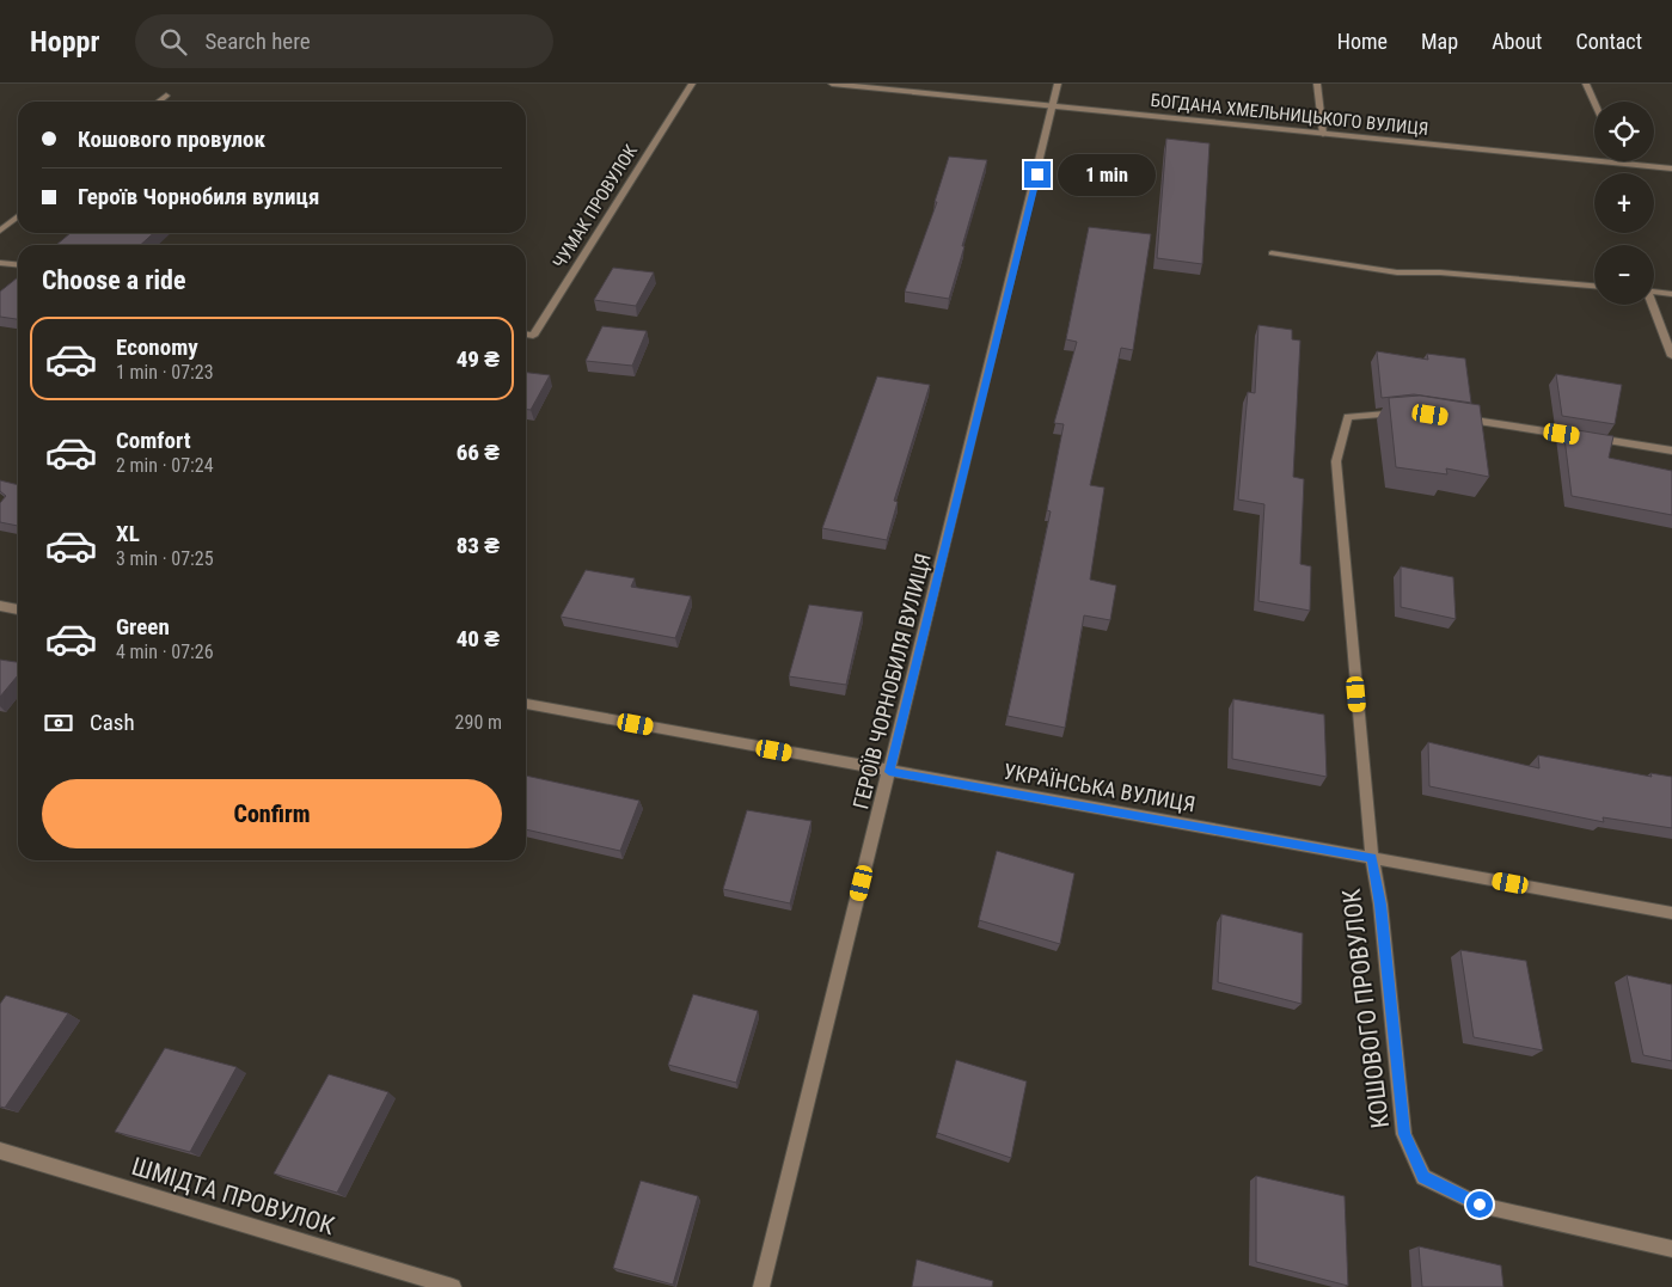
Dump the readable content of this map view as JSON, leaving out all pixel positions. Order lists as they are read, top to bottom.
{
  "streets": {
    "street": [
      "БОГДАНА ХМЕЛЬНИЦЬКОГО ВУЛИЦЯ",
      "ЧУМАК ПРОВУЛОК",
      "ГЕРОЇВ ЧОРНОБИЛЯ ВУЛИЦЯ",
      "УКРАЇНСЬКА ВУЛИЦЯ",
      "КОШОВОГО ПРОВУЛОК",
      "ШМІДТА ПРОВУЛОК"
    ]
  },
  "crossings": [
    ["БОГДАНА ХМЕЛЬНИЦЬКОГО ВУЛИЦЯ", "ГЕРОЇВ ЧОРНОБИЛЯ ВУЛИЦЯ"],
    ["ГЕРОЇВ ЧОРНОБИЛЯ ВУЛИЦЯ", "УКРАЇНСЬКА ВУЛИЦЯ"],
    ["УКРАЇНСЬКА ВУЛИЦЯ", "КОШОВОГО ПРОВУЛОК"]
  ],
  "page": {
    "header": "Hoppr",
    "search": "Search here",
    "nav": [
      "Home",
      "Map",
      "About",
      "Contact"
    ],
    "map_buttons": ["+", "−"],
    "banner": ["Кошового провулок", "Героїв Чорнобиля вулиця"],
    "bubble": "1 min",
    "heading": "Choose a ride",
    "list": [
      {
        "name": "Economy",
        "note": "1 min · 07:23",
        "value": "49 ₴"
      },
      {
        "name": "Comfort",
        "note": "2 min · 07:24",
        "value": "66 ₴"
      },
      {
        "name": "XL",
        "note": "3 min · 07:25",
        "value": "83 ₴"
      },
      {
        "name": "Green",
        "note": "4 min · 07:26",
        "value": "40 ₴"
      }
    ],
    "pay": ["Cash", "290 m"],
    "buttons": "Confirm"
  }
}
